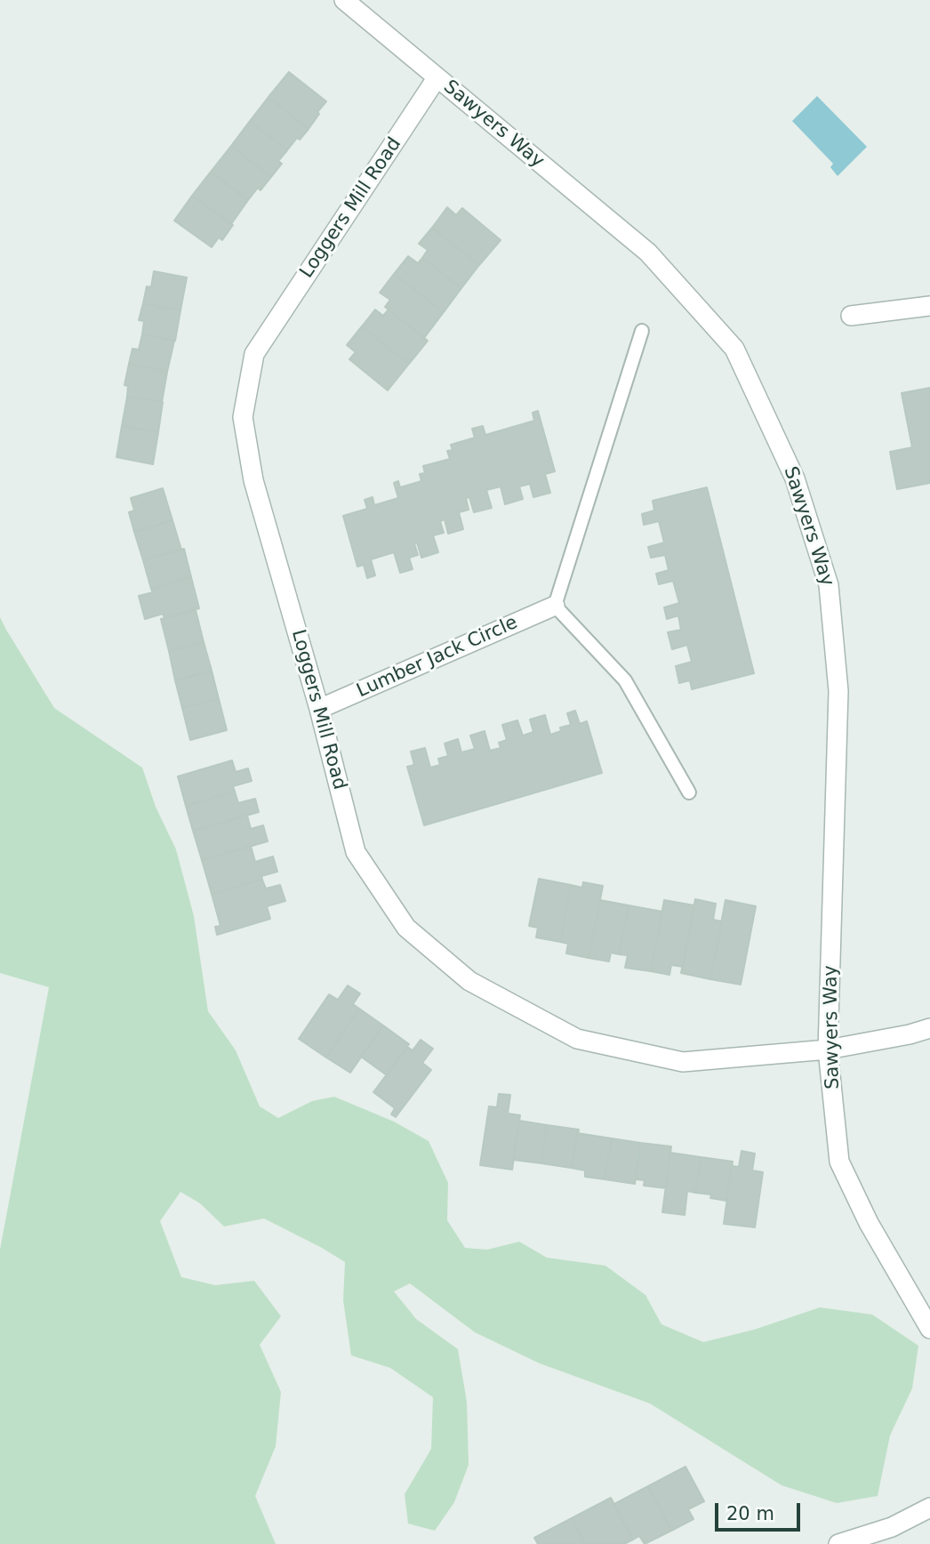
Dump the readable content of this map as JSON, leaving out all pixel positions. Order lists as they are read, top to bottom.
{
  "streets": {
    "street": ["Sawyers Way", "Loggers Mill Road", "Lumber Jack Circle"]
  },
  "crossings": [
    ["Sawyers Way", "Loggers Mill Road"],
    ["Loggers Mill Road", "Lumber Jack Circle"]
  ],
  "scale_bar": "20 m"
}
